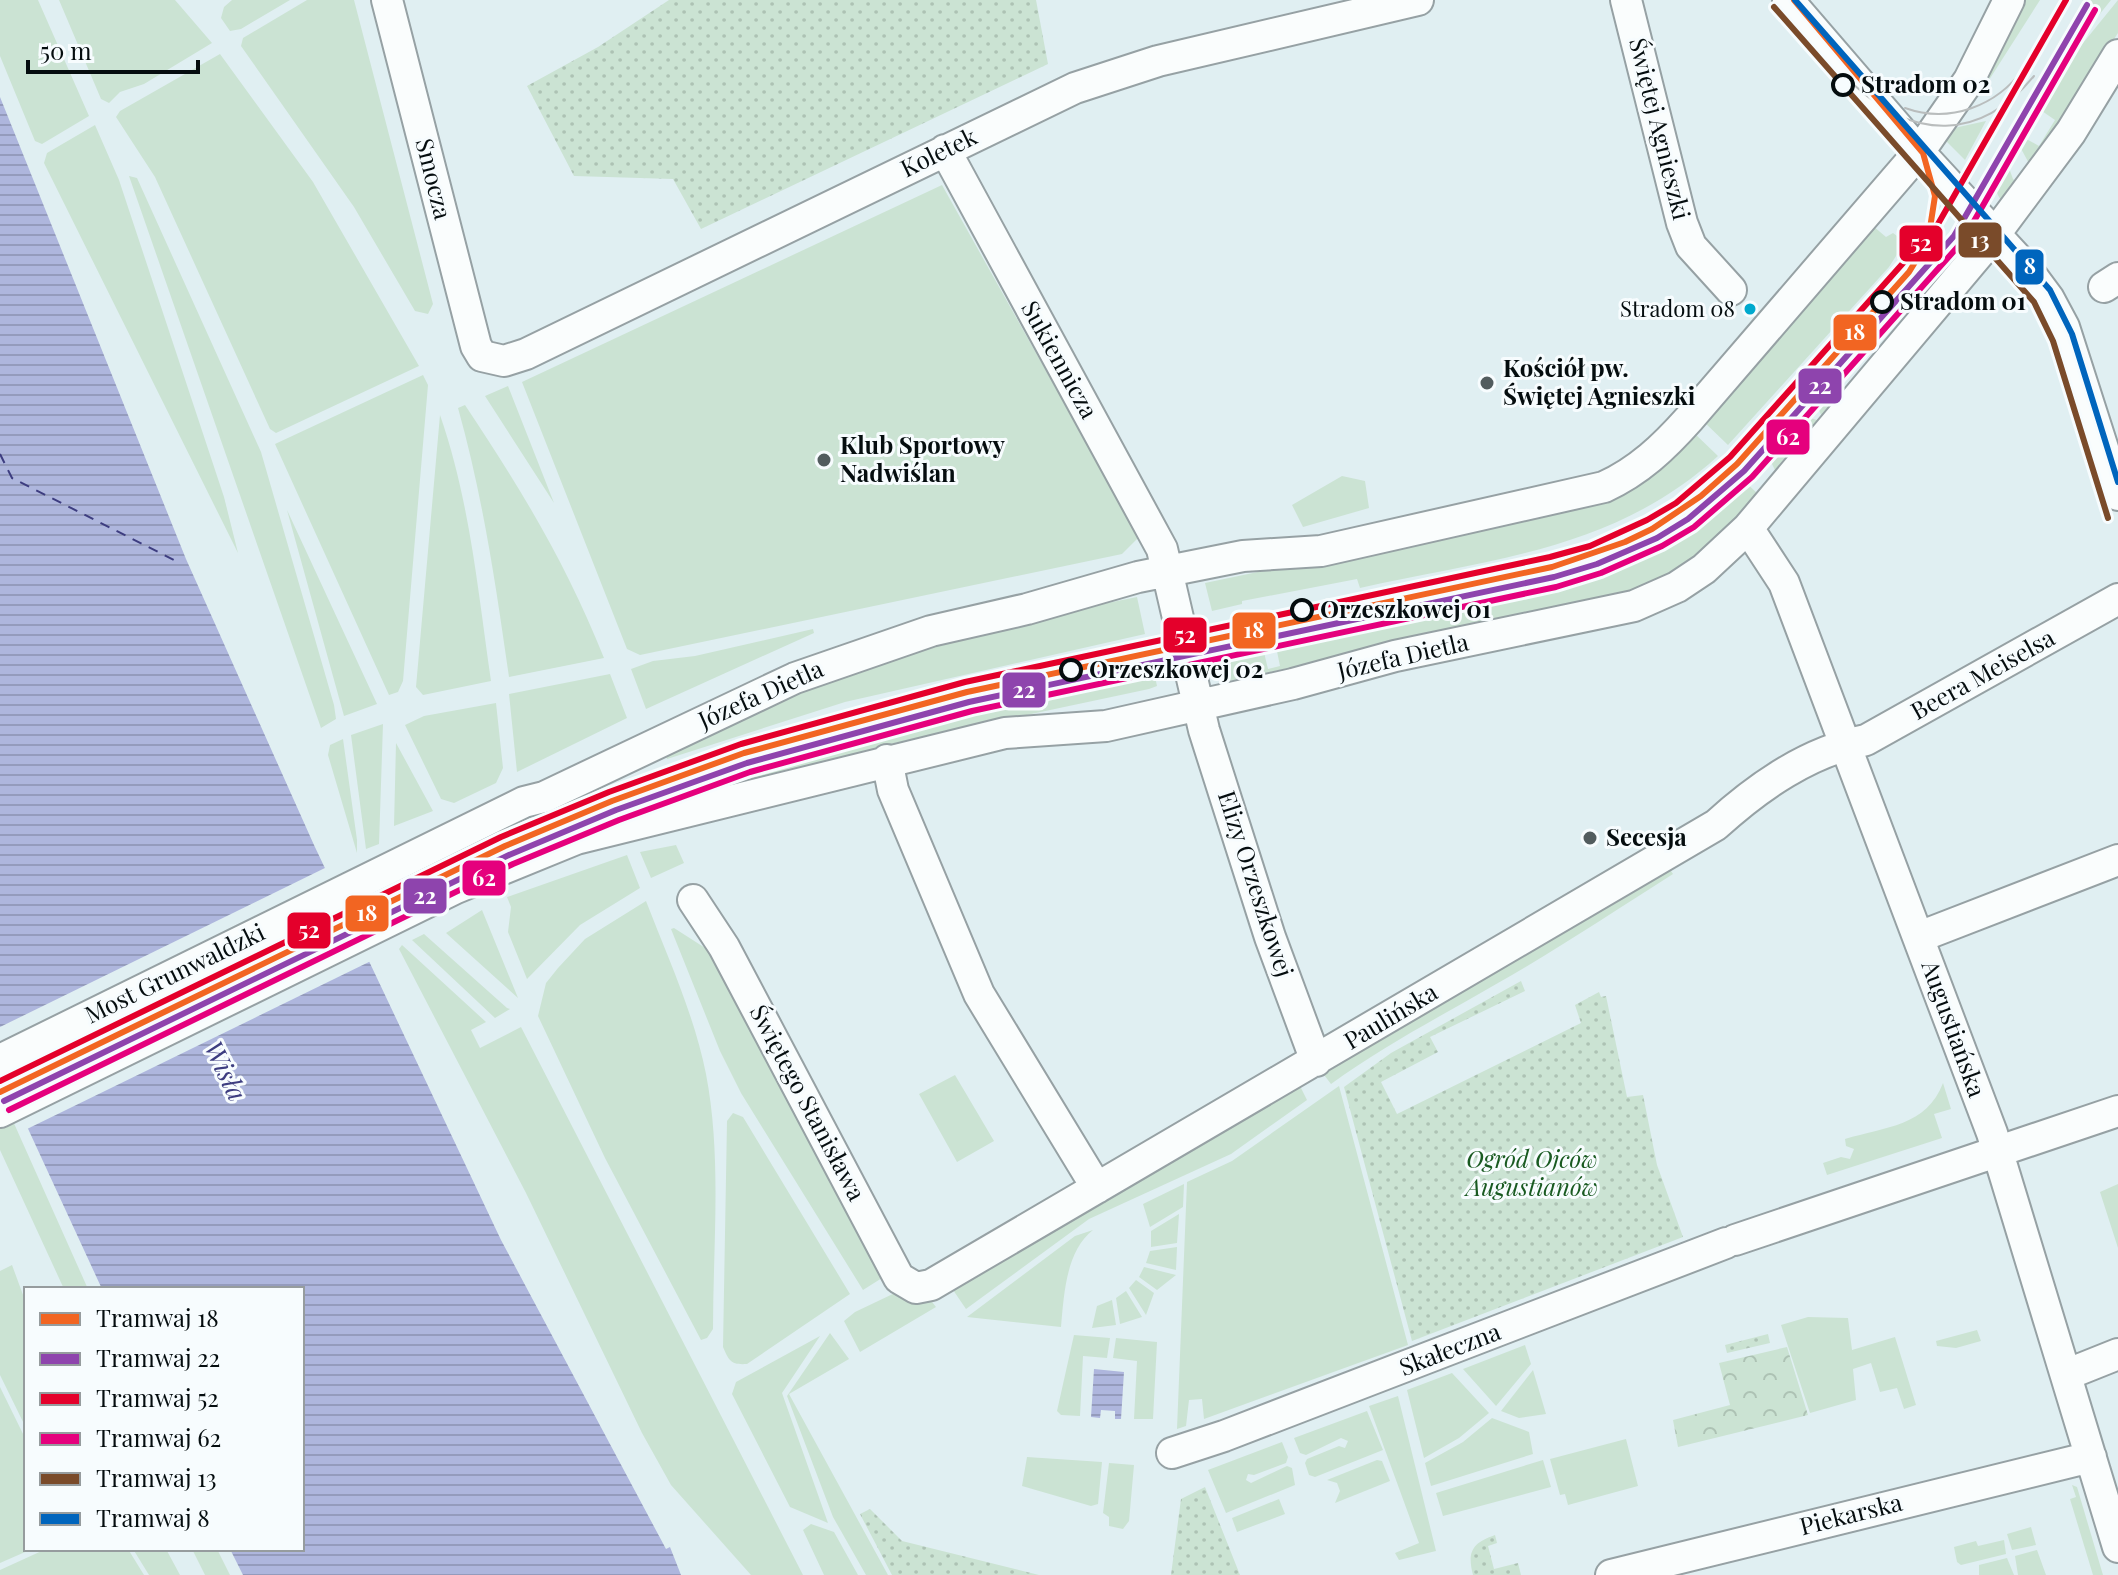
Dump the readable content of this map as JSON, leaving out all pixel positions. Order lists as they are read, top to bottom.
{
  "streets": {
    "street": [
      "Świętej Agnieszki",
      "Koletek",
      "Smocza",
      "Sukiennicza",
      "Józefa Dietla",
      "Beera Meiselsa",
      "Elizy Orzeszkowej",
      "Most Grunwaldzki",
      "Paulińska",
      "Augustiańska",
      "Świętego Stanisława",
      "Skałeczna",
      "Piekarska"
    ]
  },
  "crossings": [
    ["Koletek", "Smocza"],
    ["Koletek", "Sukiennicza"],
    ["Sukiennicza", "Józefa Dietla"],
    ["Sukiennicza", "Elizy Orzeszkowej"],
    ["Józefa Dietla", "Elizy Orzeszkowej"],
    ["Józefa Dietla", "Most Grunwaldzki"],
    ["Józefa Dietla", "Augustiańska"],
    ["Beera Meiselsa", "Paulińska"],
    ["Beera Meiselsa", "Augustiańska"],
    ["Elizy Orzeszkowej", "Paulińska"],
    ["Paulińska", "Augustiańska"],
    ["Paulińska", "Świętego Stanisława"],
    ["Augustiańska", "Skałeczna"],
    ["Augustiańska", "Piekarska"]
  ],
  "water": ["Wisła"],
  "parks": ["Ogród Ojców Augustianów"],
  "places": [
    "Stradom 02",
    "Stradom 01",
    "Stradom 08",
    "Kościół pw. Świętej Agnieszki",
    "Klub Sportowy Nadwiślan",
    "Orzeszkowej 01",
    "Orzeszkowej 02",
    "Secesja"
  ],
  "lines": [
    "tram line 18",
    "tram line 52",
    "tram line 8",
    "tram line 22",
    "tram line 13",
    "tram line 62"
  ],
  "legend": [
    "Tramwaj 18",
    "Tramwaj 22",
    "Tramwaj 52",
    "Tramwaj 62",
    "Tramwaj 13",
    "Tramwaj 8"
  ],
  "scale_bar": "50 m"
}
